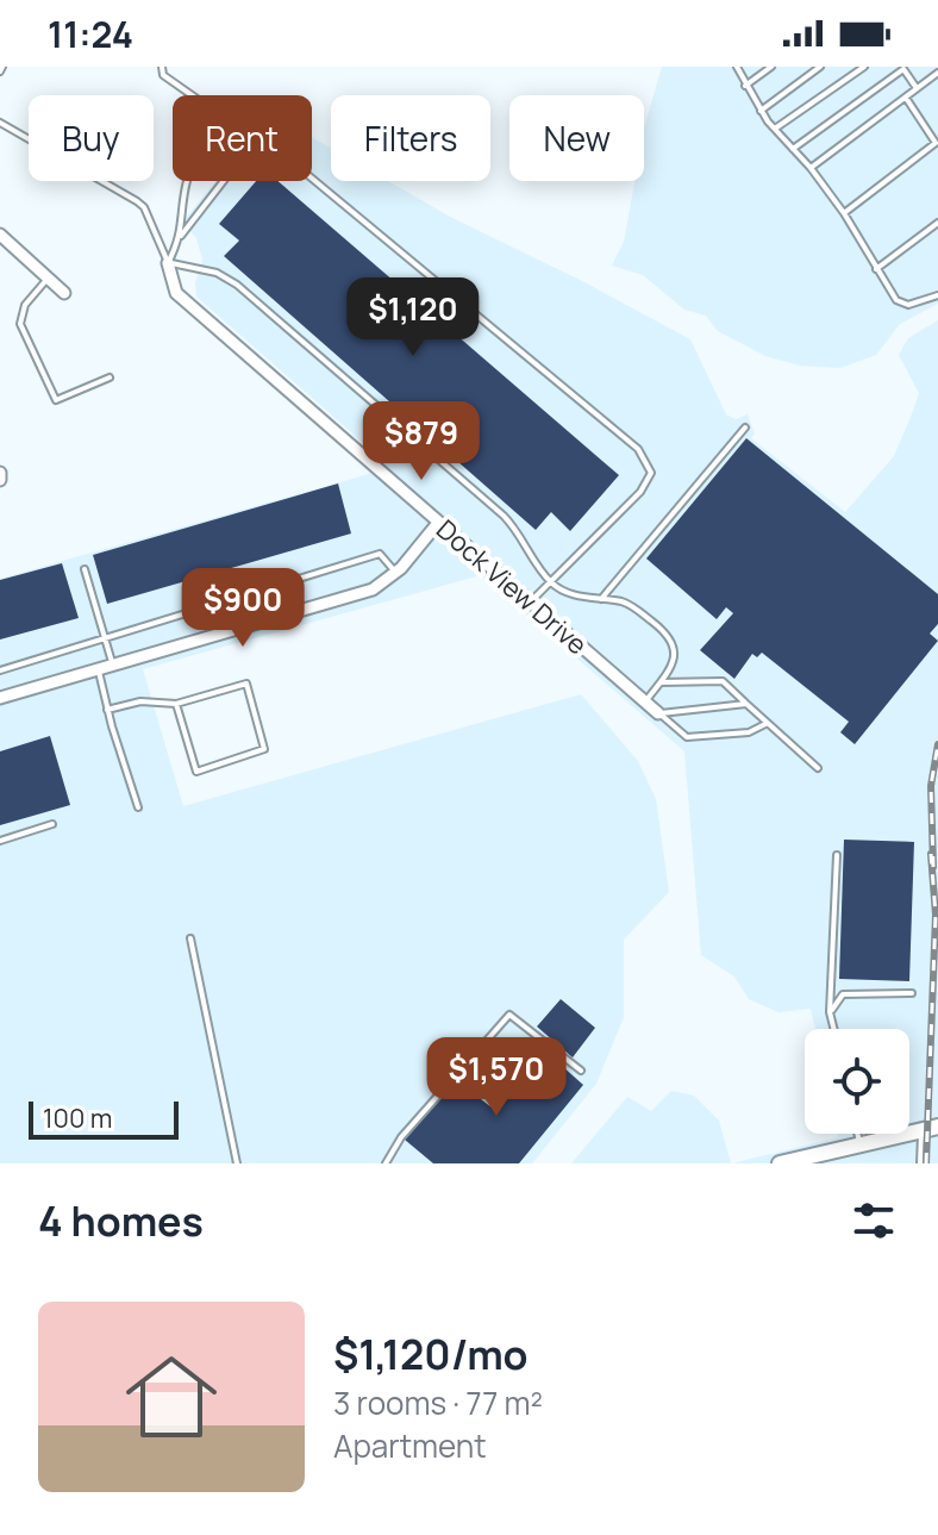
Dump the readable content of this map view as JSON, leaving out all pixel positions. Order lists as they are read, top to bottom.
{
  "streets": {
    "street": ["Dock View Drive"]
  },
  "scale_bar": "100 m",
  "page": {
    "status": "11:24",
    "chip": [
      "Buy",
      "Rent",
      "Filters",
      "New"
    ],
    "price": [
      "$1,120",
      "$879",
      "$900",
      "$1,570"
    ],
    "scale": "100 m",
    "heading": "4 homes",
    "list": [
      {
        "name": "$1,120/mo",
        "note": "3 rooms · 77 m² · Apartment"
      }
    ]
  }
}
